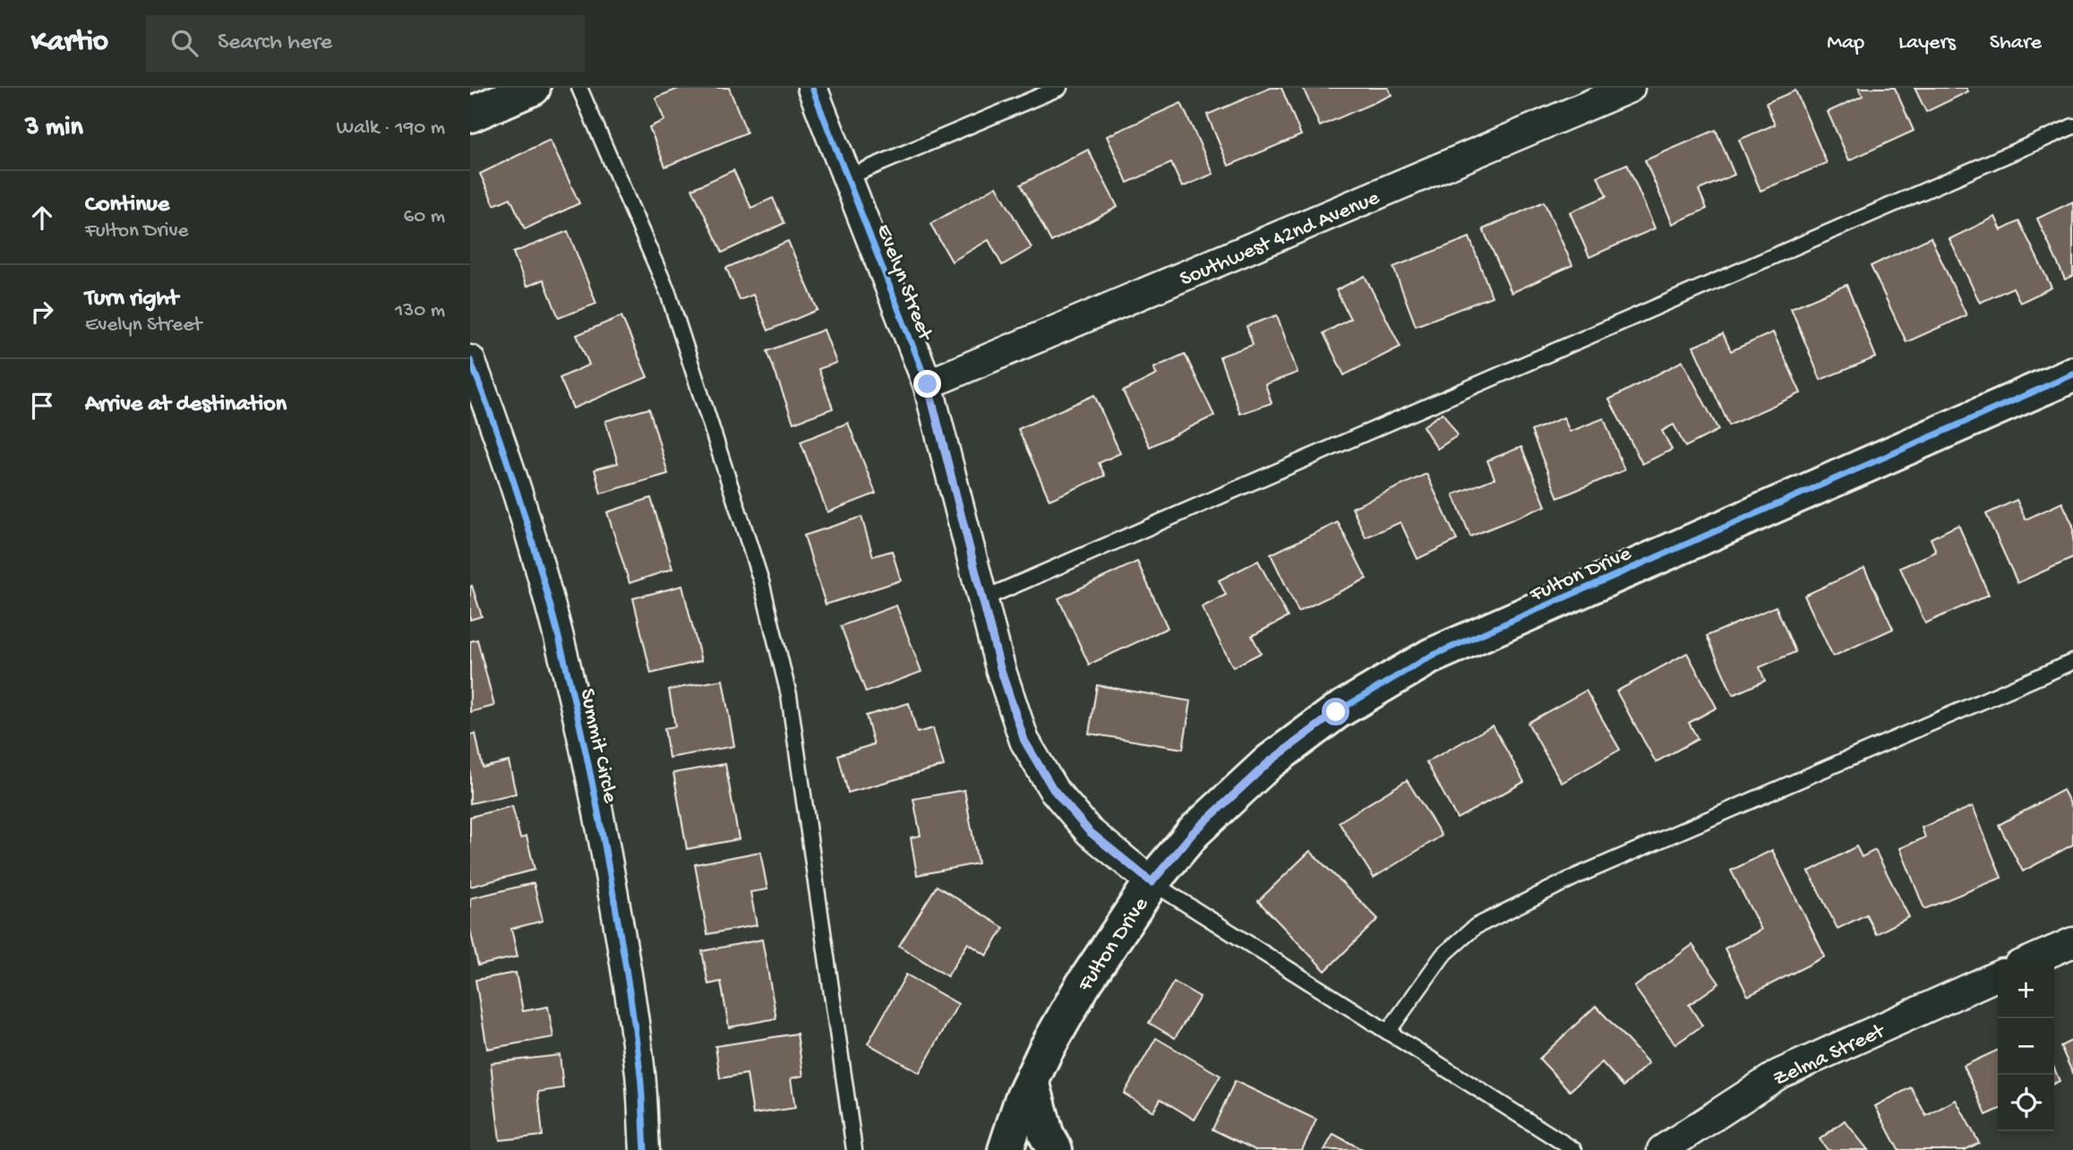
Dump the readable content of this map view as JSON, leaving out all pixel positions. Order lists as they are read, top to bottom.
{
  "streets": {
    "main road": ["Fulton Drive"],
    "street": [
      "Southwest 42nd Avenue",
      "Evelyn Street",
      "Summit Circle",
      "Zelma Street"
    ]
  },
  "crossings": [
    ["Southwest 42nd Avenue", "Evelyn Street"],
    ["Evelyn Street", "Fulton Drive"]
  ],
  "page": {
    "header": "Kartio",
    "search": "Search here",
    "nav": ["Map", "Layers", "Share"],
    "heading": ["3 min", "Walk · 190 m"],
    "list": [
      ["Continue", "Fulton Drive", "60 m"],
      ["Turn right", "Evelyn Street", "130 m"],
      "Arrive at destination"
    ],
    "map_buttons": ["+", "−"]
  }
}
